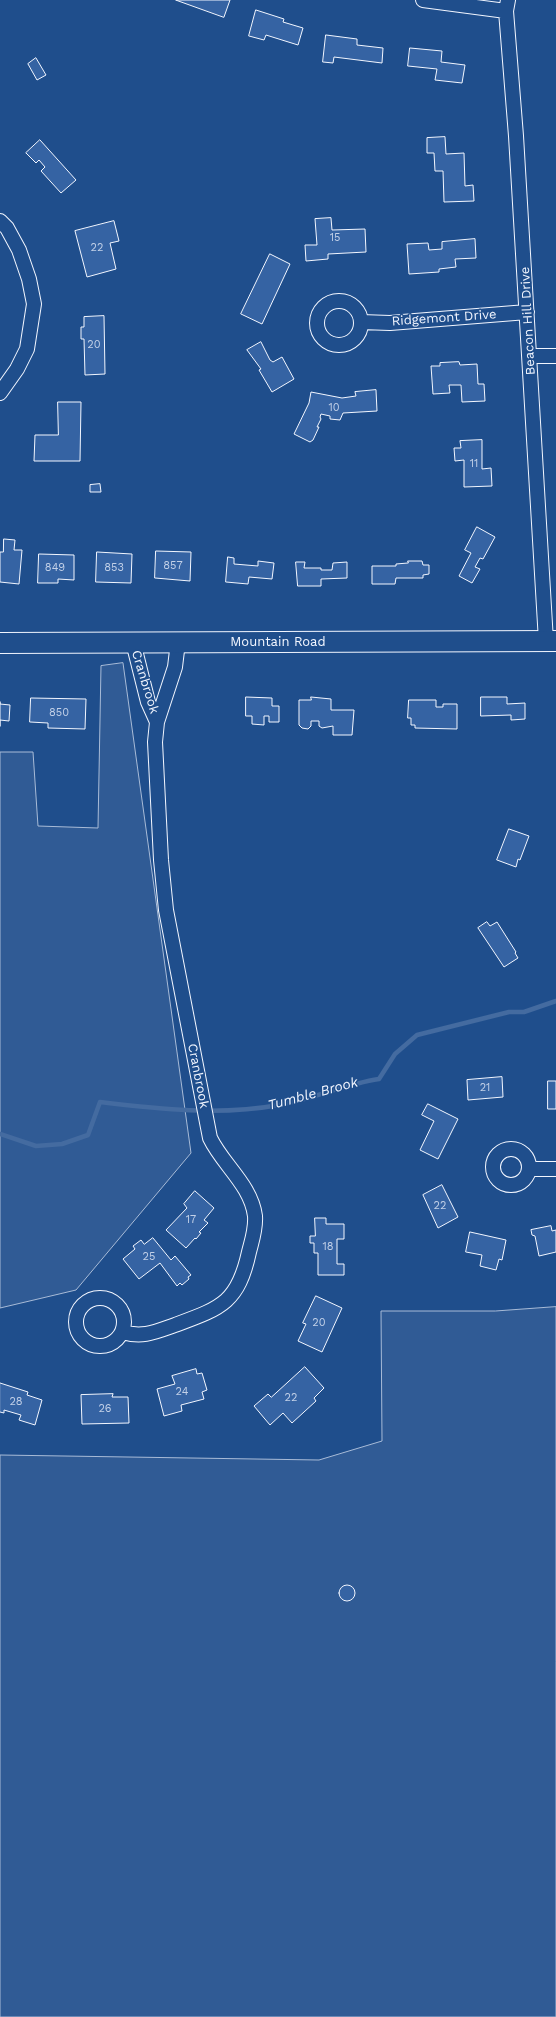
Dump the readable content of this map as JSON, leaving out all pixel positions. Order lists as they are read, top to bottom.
{
  "streets": {
    "main road": ["Mountain Road"],
    "street": ["Ridgemont Drive", "Beacon Hill Drive", "Cranbrook"]
  },
  "crossings": [
    ["Ridgemont Drive", "Beacon Hill Drive"],
    ["Beacon Hill Drive", "Mountain Road"],
    ["Mountain Road", "Cranbrook"]
  ],
  "water": ["Tumble Brook"],
  "house_numbers": [
    "15",
    "22",
    "20",
    "10",
    "11",
    "857",
    "849",
    "853",
    "850",
    "21",
    "22",
    "17",
    "18",
    "25",
    "20",
    "24",
    "22",
    "28",
    "26"
  ]
}
